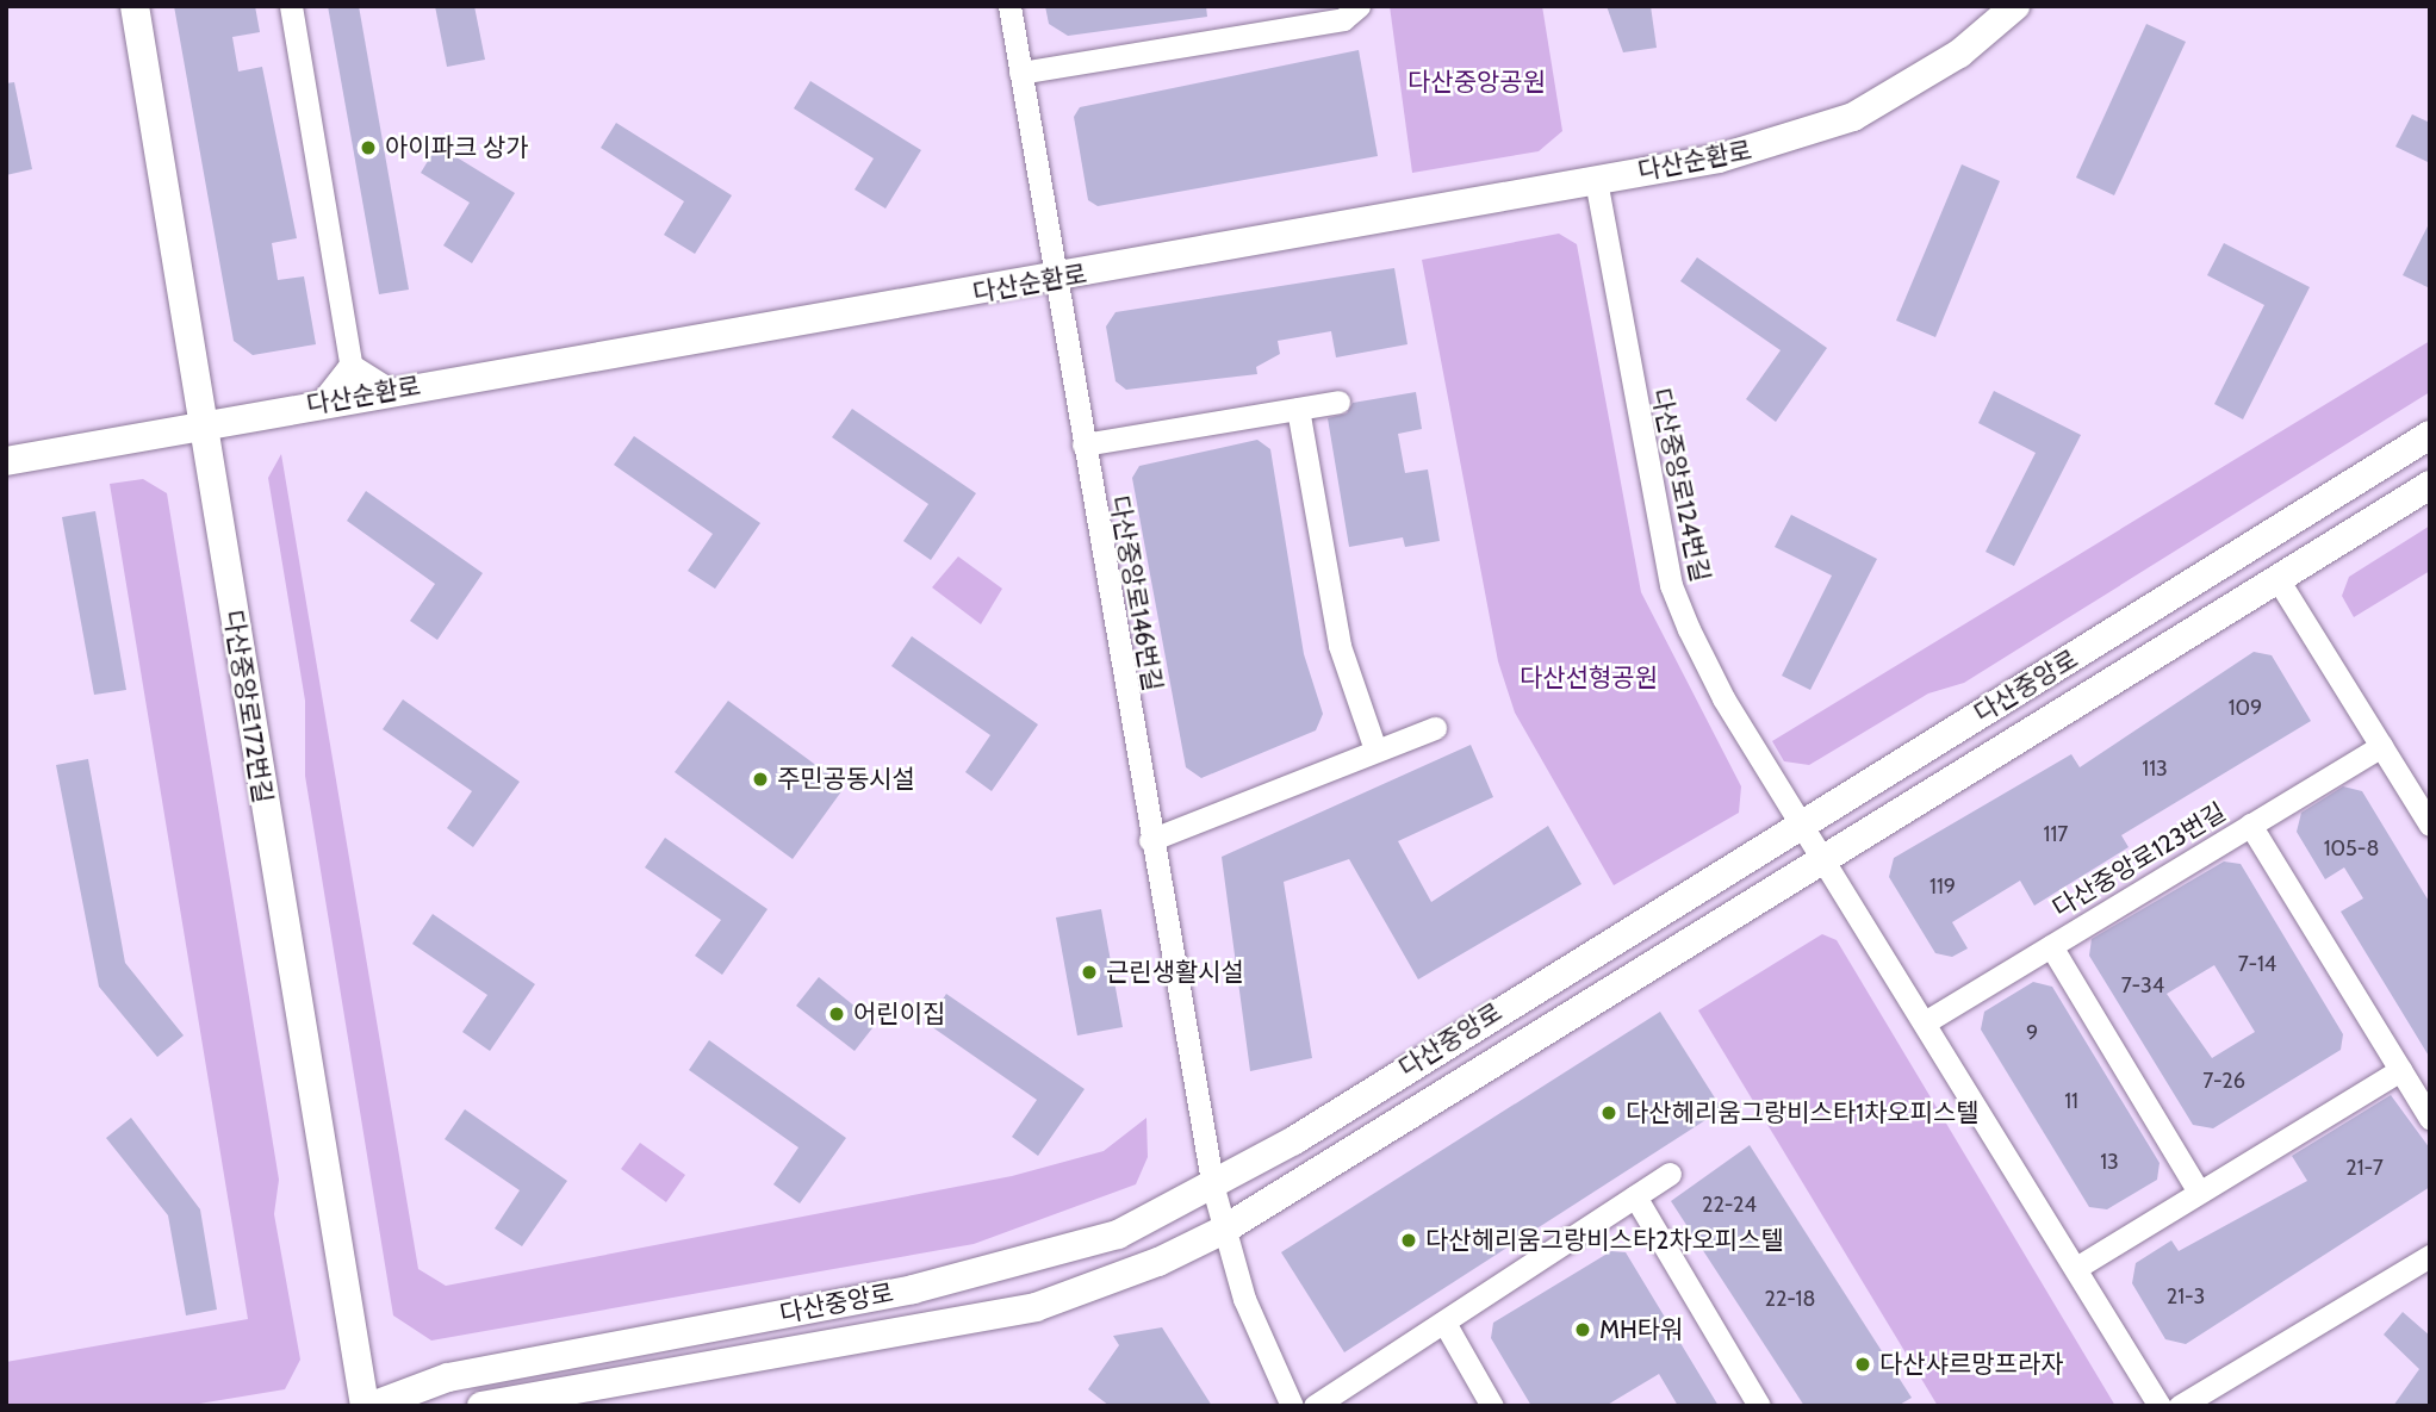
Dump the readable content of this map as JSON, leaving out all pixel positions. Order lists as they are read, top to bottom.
{
  "streets": {
    "street": [
      "다산순환로",
      "다산중앙로124번길",
      "다산중앙로146번길",
      "다산중앙로",
      "다산중앙로172번길",
      "다산중앙로123번길"
    ]
  },
  "crossings": [
    ["다산순환로", "다산중앙로124번길"],
    ["다산순환로", "다산중앙로146번길"],
    ["다산순환로", "다산중앙로172번길"],
    ["다산중앙로124번길", "다산중앙로"],
    ["다산중앙로146번길", "다산중앙로"]
  ],
  "parks": ["다산중앙공원", "다산선형공원"],
  "places": [
    "아이파크 상가",
    "주민공동시설",
    "근린생활시설",
    "어린이집",
    "다산헤리움그랑비스타1차오피스텔",
    "다산헤리움그랑비스타2차오피스텔",
    "MH타워",
    "다산샤르망프라자"
  ],
  "house_numbers": [
    "109",
    "113",
    "117",
    "105-8",
    "119",
    "7-14",
    "7-34",
    "9",
    "7-26",
    "11",
    "13",
    "21-7",
    "22-24",
    "21-3",
    "22-18"
  ]
}
